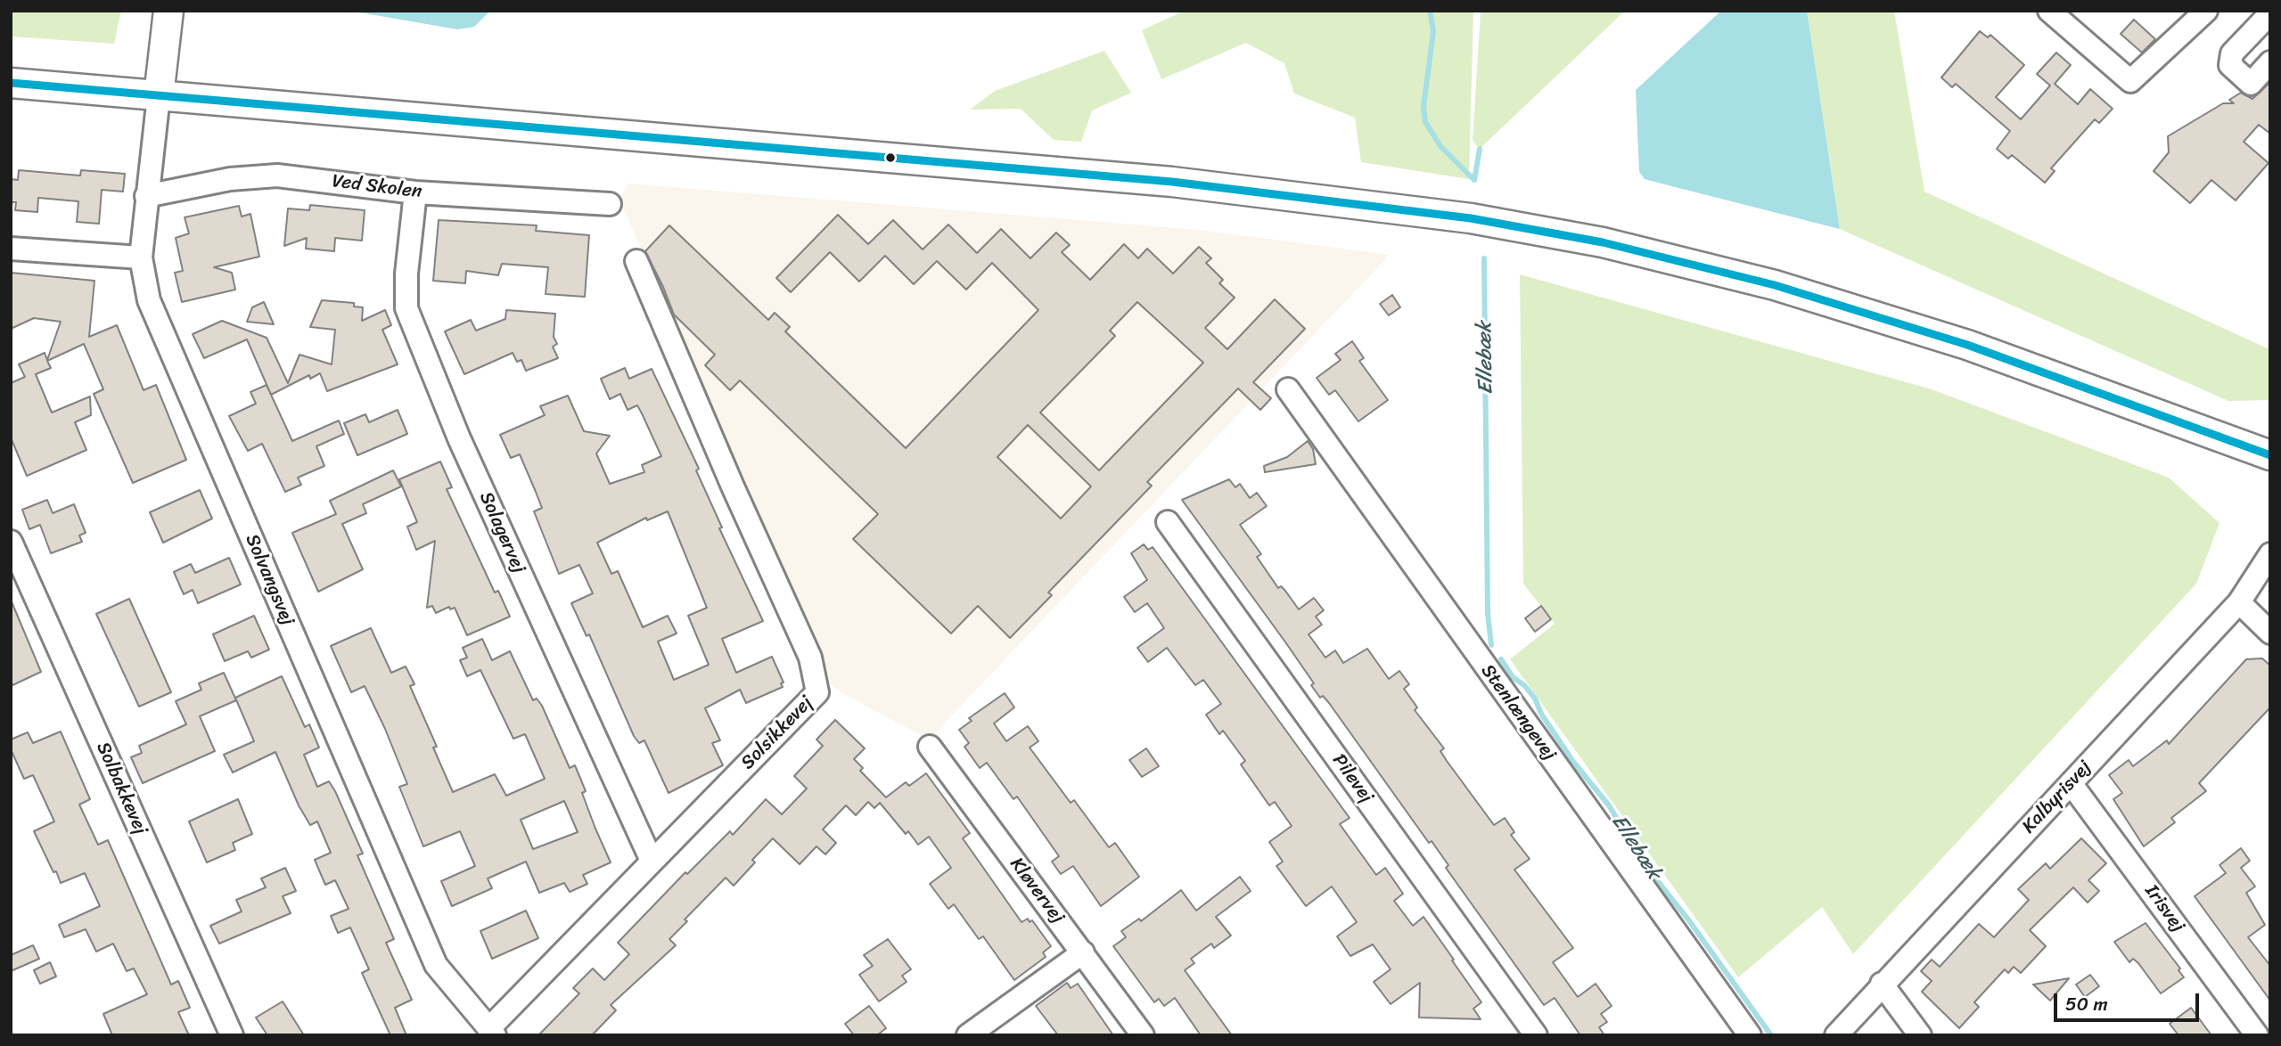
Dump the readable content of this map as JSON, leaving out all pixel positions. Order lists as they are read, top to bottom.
{
  "streets": {
    "street": [
      "Ved Skolen",
      "Solagervej",
      "Solvangsvej",
      "Stenlængevej",
      "Solsikkevej",
      "Pilevej",
      "Solbakkevej",
      "Kalbyrisvej",
      "Kløvervej",
      "Irisvej"
    ]
  },
  "crossings": [
    ["Ved Skolen", "Solagervej"],
    ["Ved Skolen", "Solvangsvej"],
    ["Solagervej", "Solsikkevej"],
    ["Solvangsvej", "Solsikkevej"],
    ["Kalbyrisvej", "Irisvej"]
  ],
  "water": ["Ellebæk"],
  "scale_bar": "50 m"
}
